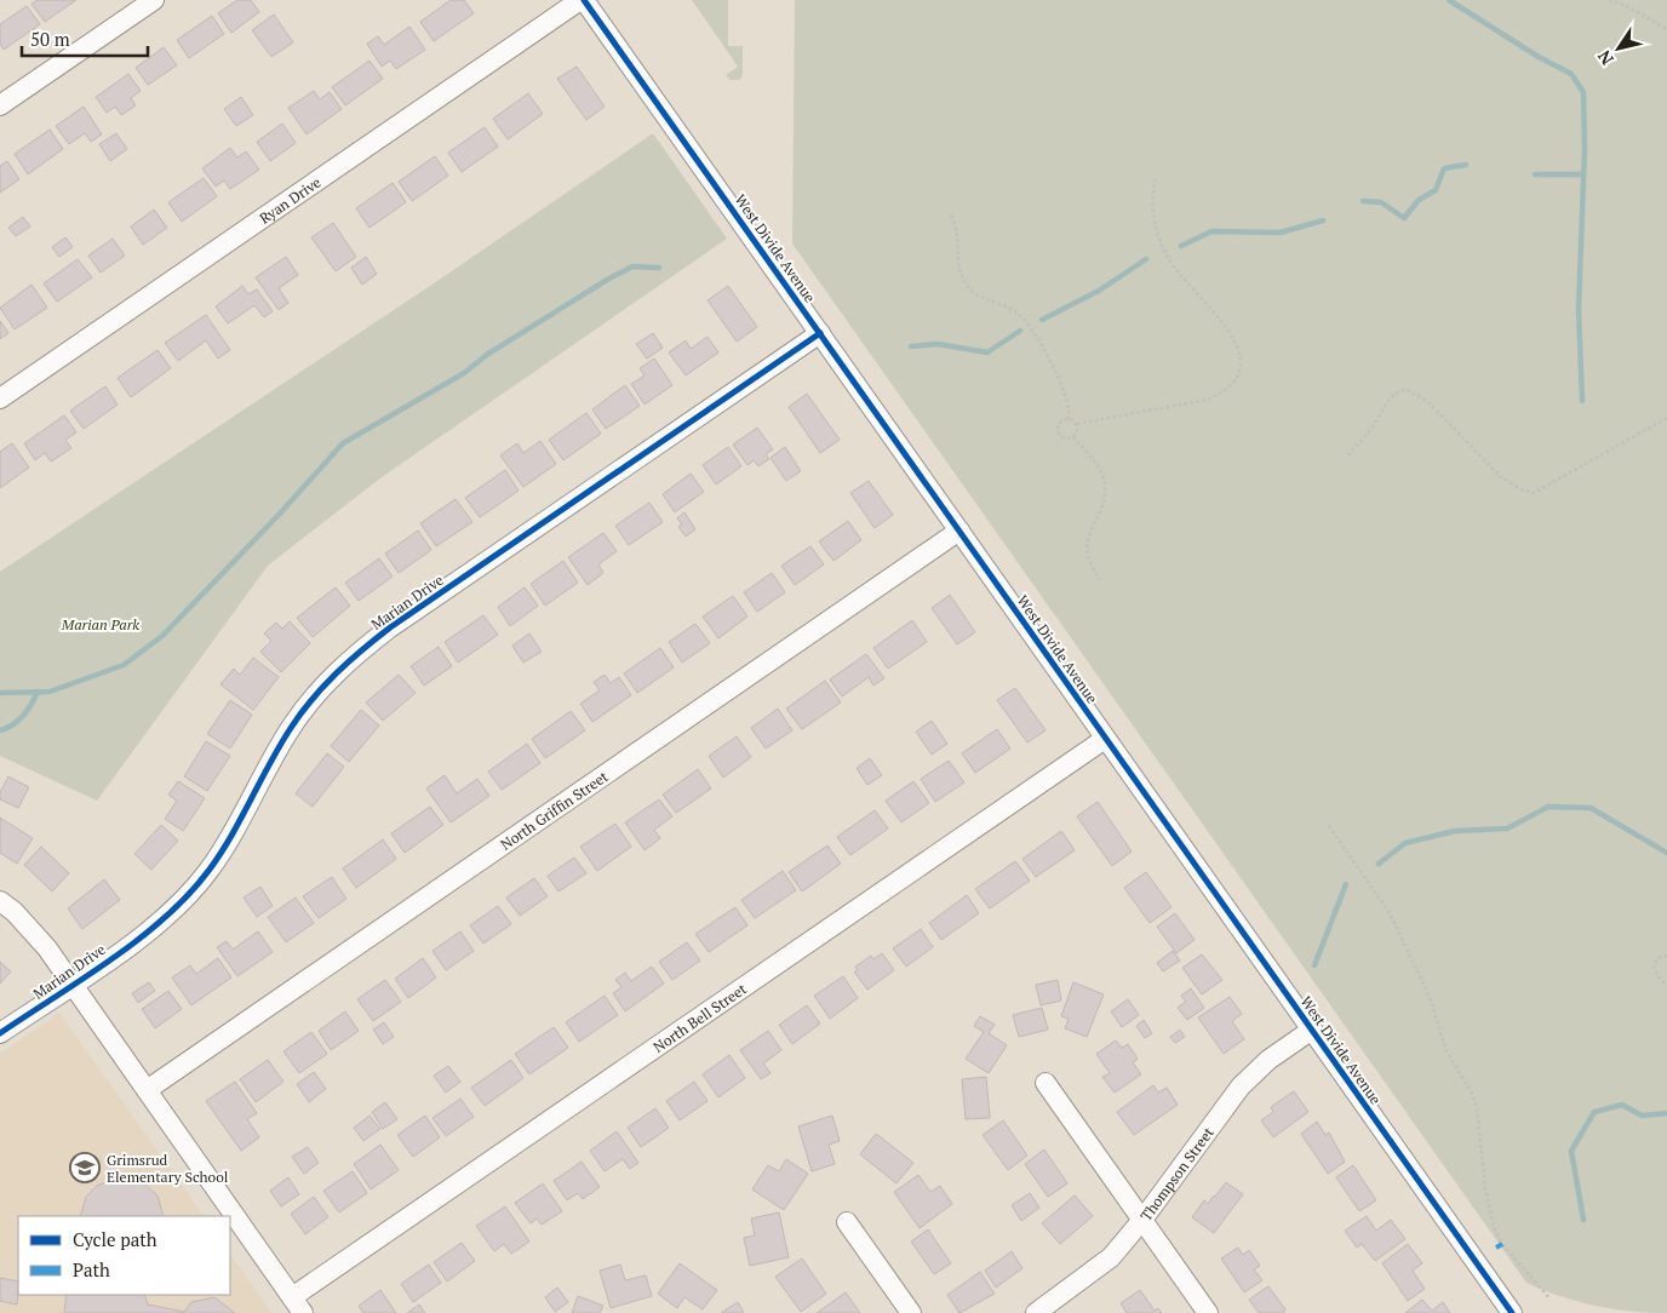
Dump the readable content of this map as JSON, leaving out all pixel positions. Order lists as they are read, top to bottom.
{
  "streets": {
    "street": [
      "Ryan Drive",
      "West Divide Avenue",
      "Marian Drive",
      "North Griffin Street",
      "North Bell Street",
      "Thompson Street"
    ]
  },
  "crossings": [
    ["Ryan Drive", "West Divide Avenue"],
    ["West Divide Avenue", "Marian Drive"],
    ["West Divide Avenue", "North Griffin Street"],
    ["West Divide Avenue", "North Bell Street"],
    ["West Divide Avenue", "Thompson Street"]
  ],
  "parks": ["Marian Park"],
  "places": {
    "school or university": ["Grimsrud Elementary School"]
  },
  "legend": ["Cycle path", "Path"],
  "scale_bar": "50 m",
  "north": "bottom left"
}
